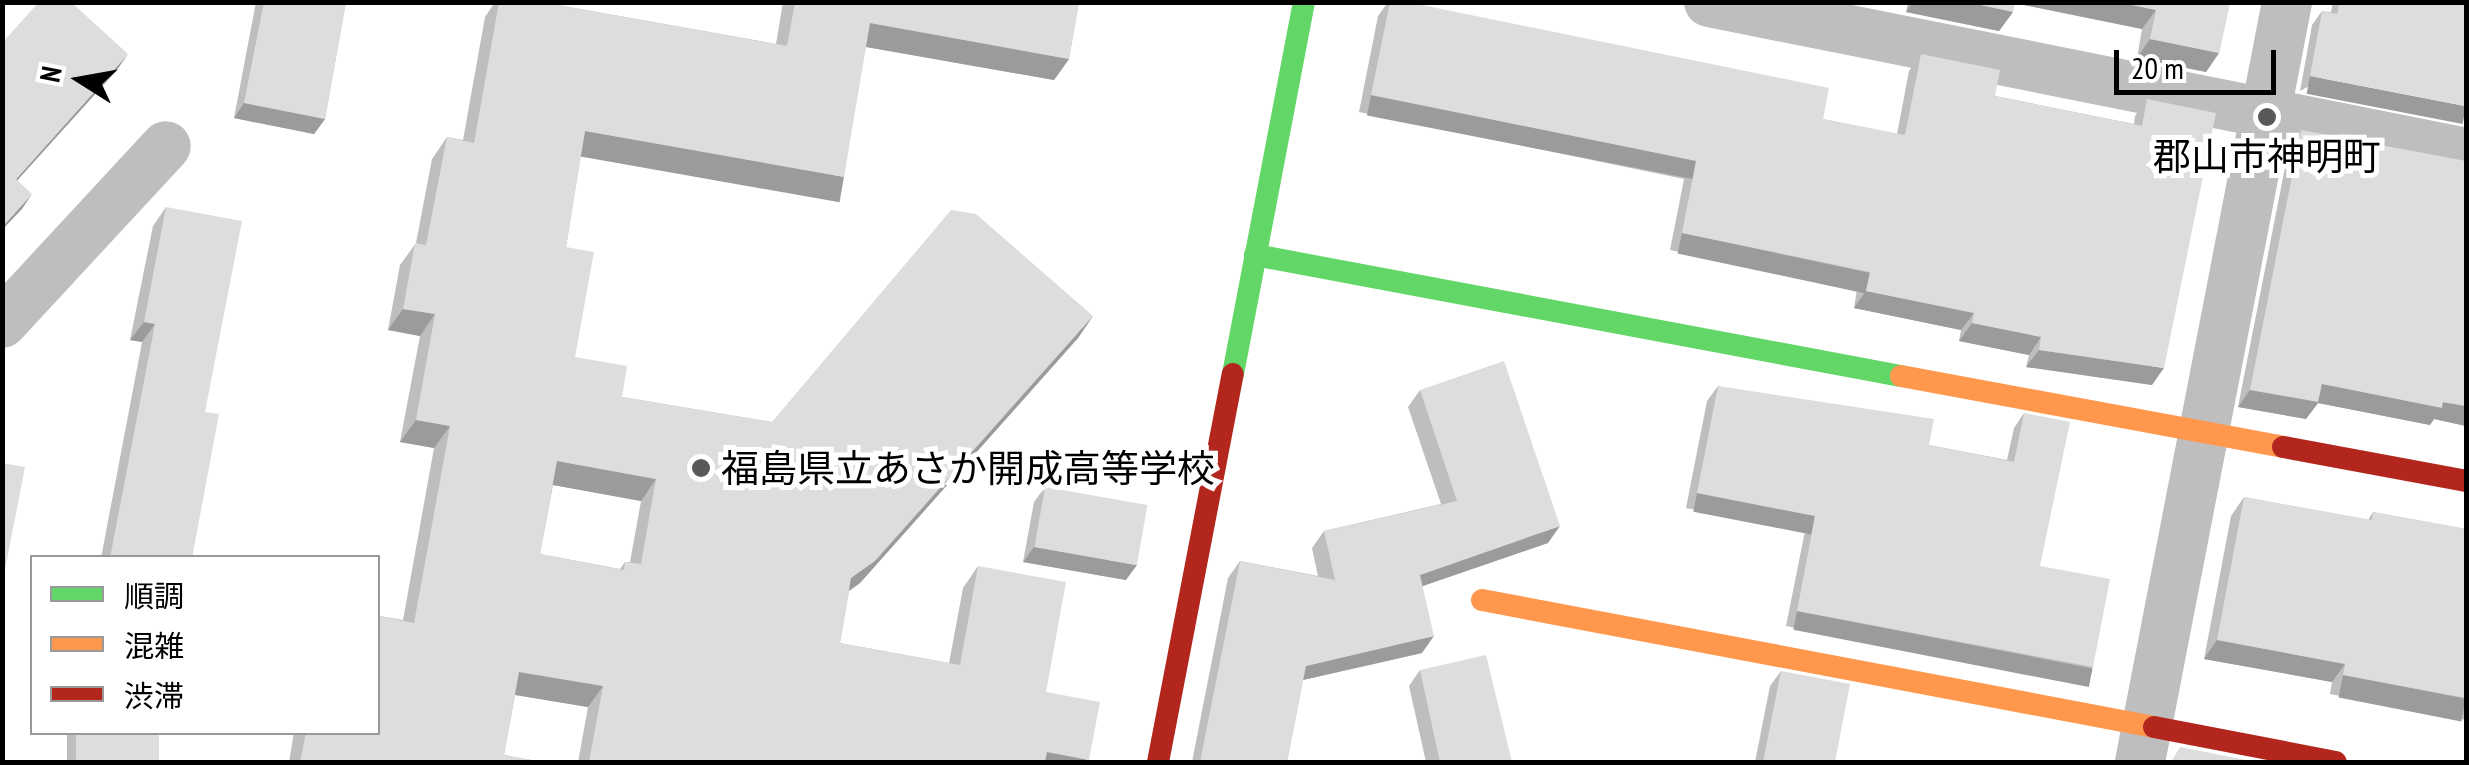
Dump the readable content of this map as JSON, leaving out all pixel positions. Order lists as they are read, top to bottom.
{
  "places": ["郡山市神明町", "福島県立あさか開成高等学校"],
  "legend": ["順調", "混雑", "渋滞"],
  "scale_bar": "20 m",
  "north": "left"
}
